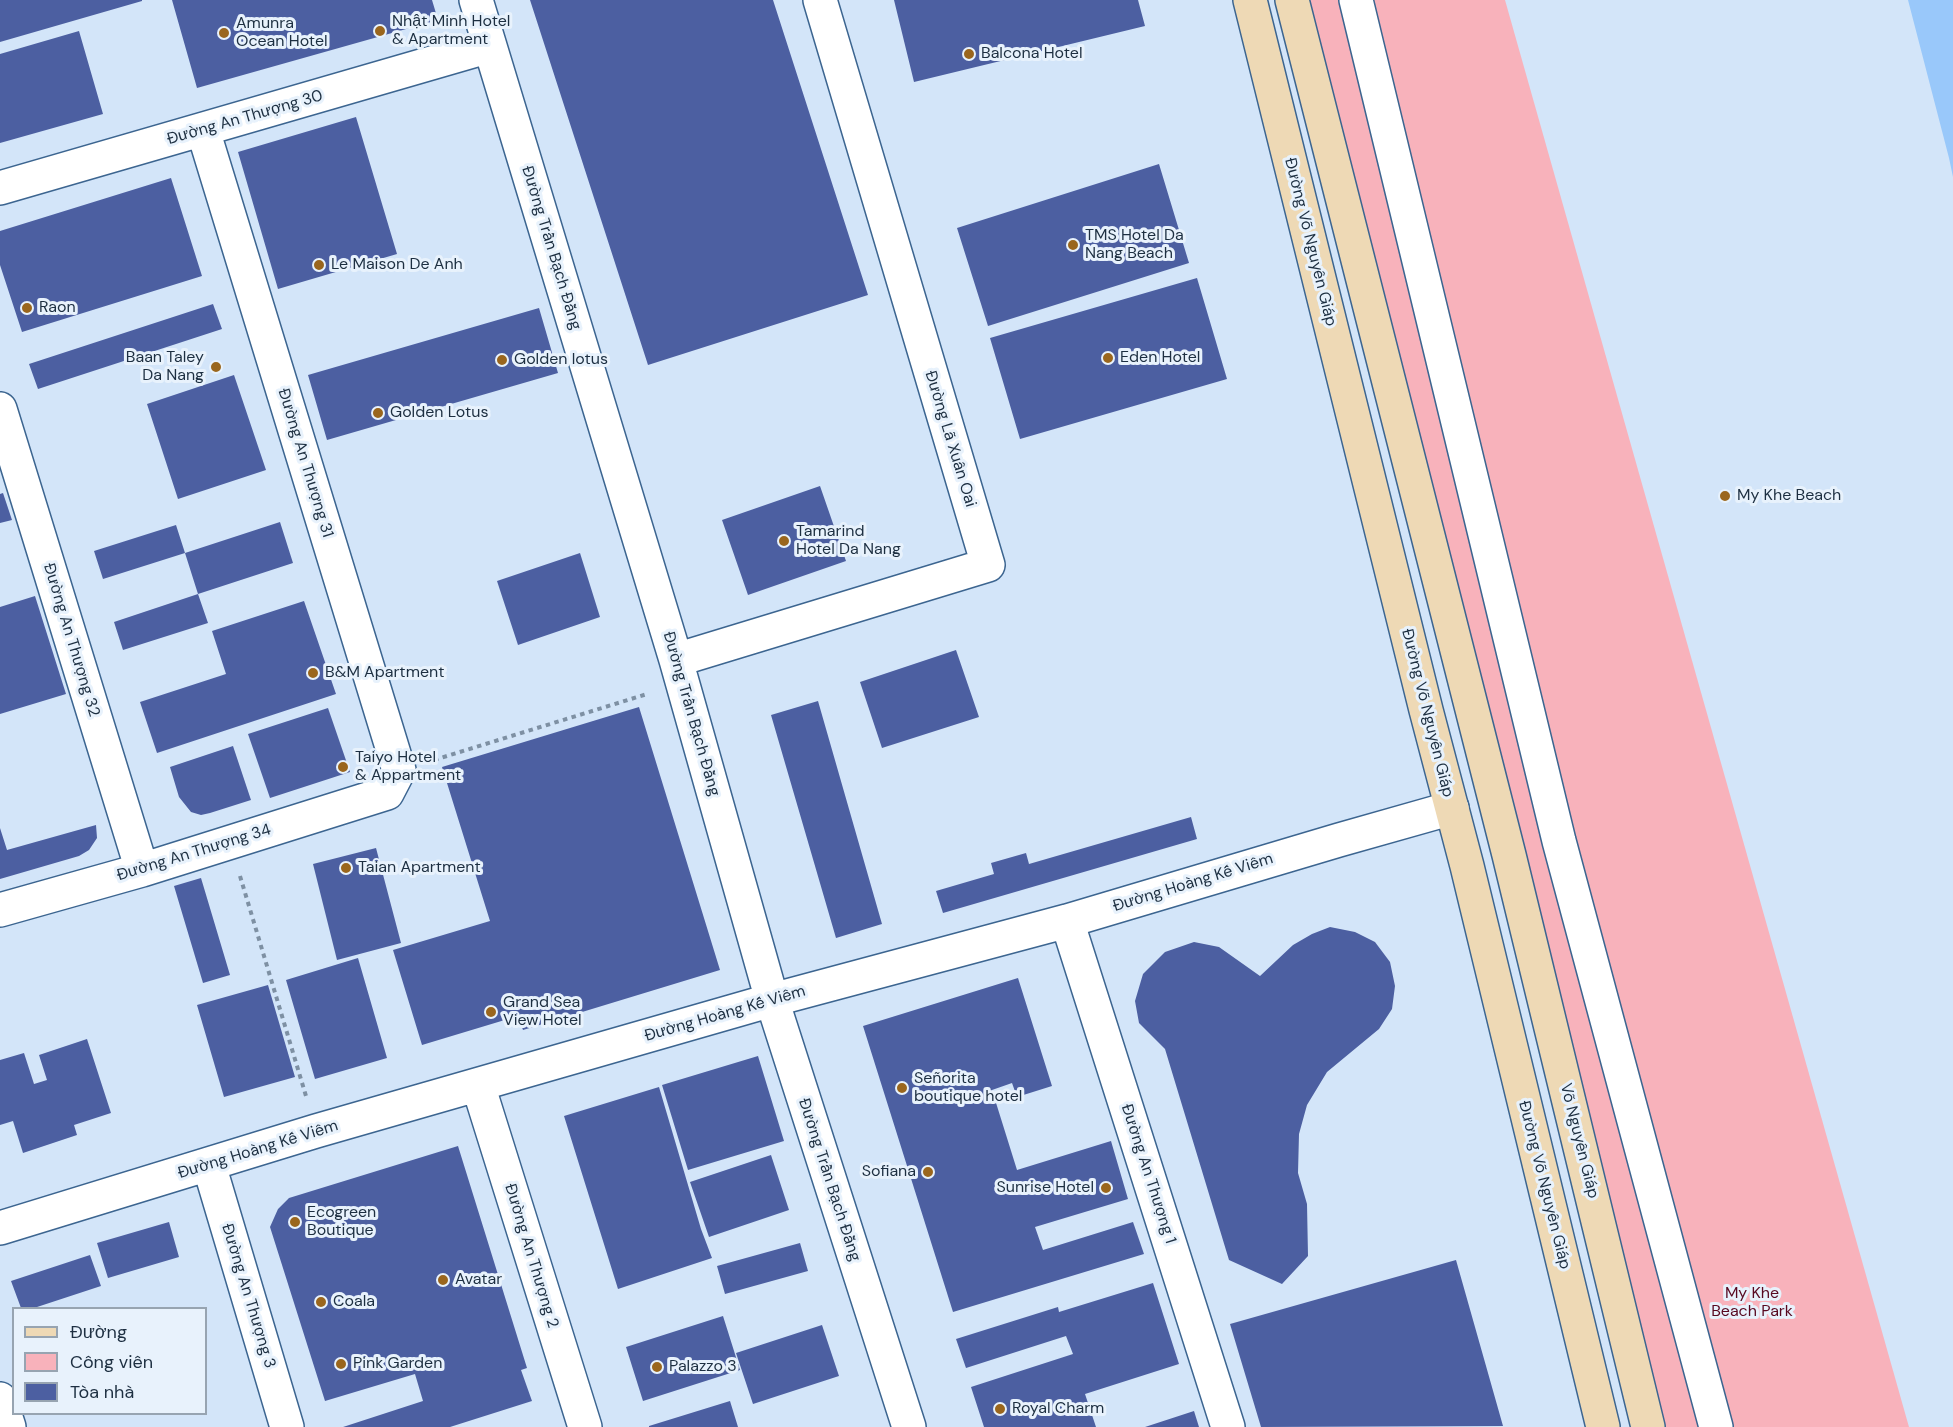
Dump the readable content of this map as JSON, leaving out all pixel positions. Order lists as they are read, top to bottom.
{
  "streets": {
    "main road": ["Đường Võ Nguyên Giáp", "Võ Nguyên Giáp"],
    "street": [
      "Đường An Thượng 30",
      "Đường Trần Bạch Đằng",
      "Đường Lã Xuân Oai",
      "Đường An Thượng 31",
      "Đường An Thượng 32",
      "Đường An Thượng 34",
      "Đường Hoàng Kế Viêm",
      "Đường An Thượng 1",
      "Đường An Thượng 2",
      "Đường An Thượng 3"
    ]
  },
  "crossings": [
    ["Đường An Thượng 30", "Đường Trần Bạch Đằng"],
    ["Đường An Thượng 30", "Đường An Thượng 31"],
    ["Đường Võ Nguyên Giáp", "Đường Hoàng Kế Viêm"],
    ["Đường Trần Bạch Đằng", "Đường Lã Xuân Oai"],
    ["Đường Trần Bạch Đằng", "Đường Hoàng Kế Viêm"],
    ["Đường An Thượng 31", "Đường An Thượng 34"],
    ["Đường An Thượng 32", "Đường An Thượng 34"],
    ["Đường Hoàng Kế Viêm", "Đường An Thượng 1"],
    ["Đường Hoàng Kế Viêm", "Đường An Thượng 2"],
    ["Đường Hoàng Kế Viêm", "Đường An Thượng 3"]
  ],
  "parks": ["My Khe Beach Park"],
  "places": [
    "Nhật Minh Hotel & Apartment",
    "Amunra Ocean Hotel",
    "Balcona Hotel",
    "TMS Hotel Da Nang Beach",
    "Le Maison De Anh",
    "Raon",
    "Eden Hotel",
    "Golden lotus",
    "Baan Taley Da Nang",
    "Golden Lotus",
    "My Khe Beach",
    "Tamarind Hotel Da Nang",
    "B&M Apartment",
    "Taiyo Hotel & Appartment",
    "Taian Apartment",
    "Grand Sea View Hotel",
    "Señorita boutique hotel",
    "Sofiana",
    "Sunrise Hotel",
    "Ecogreen Boutique",
    "Avatar",
    "Coala",
    "Pink Garden",
    "Palazzo 3",
    "Royal Charm"
  ],
  "legend": ["Đường", "Công viên", "Tòa nhà"]
}
